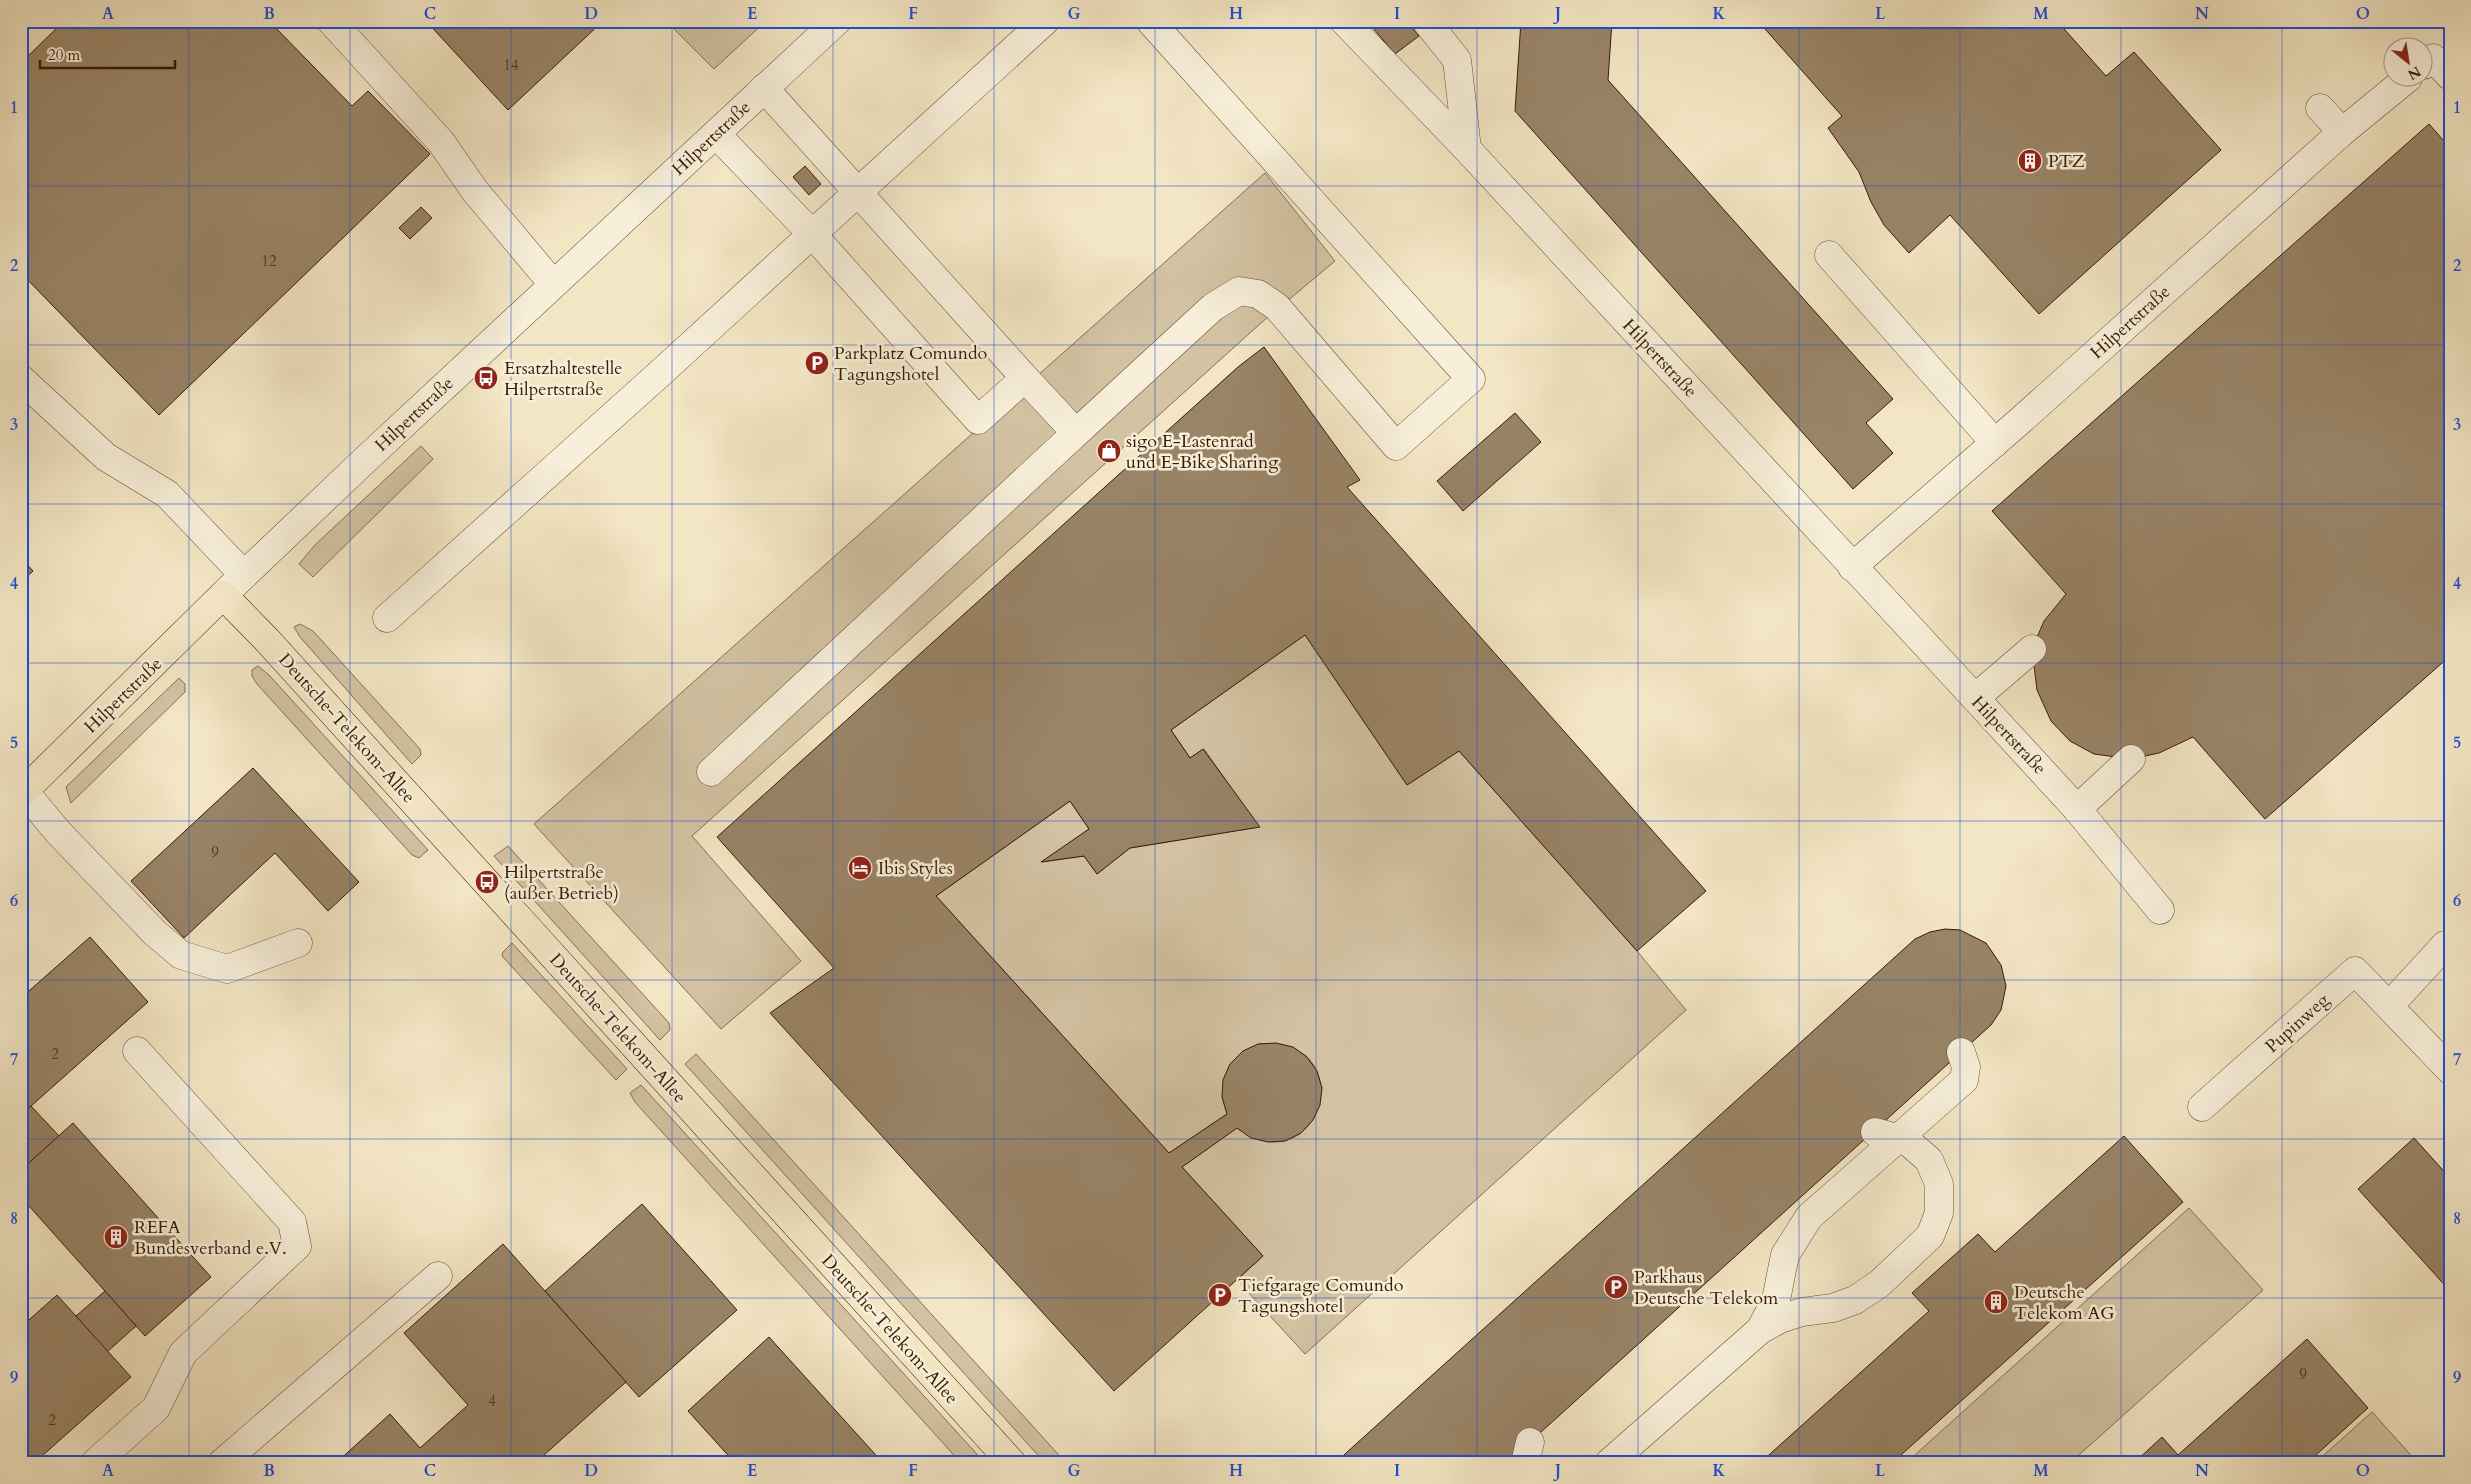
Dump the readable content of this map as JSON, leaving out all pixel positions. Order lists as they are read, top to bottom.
{
  "streets": {
    "main road": ["Hilpertstraße", "Deutsche-Telekom-Allee"],
    "street": ["Pupinweg"]
  },
  "crossings": [
    ["Hilpertstraße", "Deutsche-Telekom-Allee"]
  ],
  "places": {
    "building": ["PTZ", "REFA Bundesverband e.V.", "Deutsche Telekom AG"],
    "parking": ["Parkplatz Comundo Tagungshotel", "Parkhaus Deutsche Telekom", "Tiefgarage Comundo Tagungshotel"],
    "bus stop": ["Ersatzhaltestelle Hilpertstraße", "Hilpertstraße (außer Betrieb)"],
    "shop": ["sigo E-Lastenrad und E-Bike Sharing"],
    "hotel": ["Ibis Styles"]
  },
  "house_numbers": [
    "14",
    "12",
    "9",
    "2",
    "9",
    "4",
    "2"
  ],
  "scale_bar": "20 m",
  "north": "bottom right",
  "grid": {
    "columns": [
      "A",
      "B",
      "C",
      "D",
      "E",
      "F",
      "G",
      "H",
      "I",
      "J",
      "K",
      "L",
      "M",
      "N",
      "O"
    ],
    "rows": [
      "1",
      "2",
      "3",
      "4",
      "5",
      "6",
      "7",
      "8",
      "9"
    ]
  }
}
